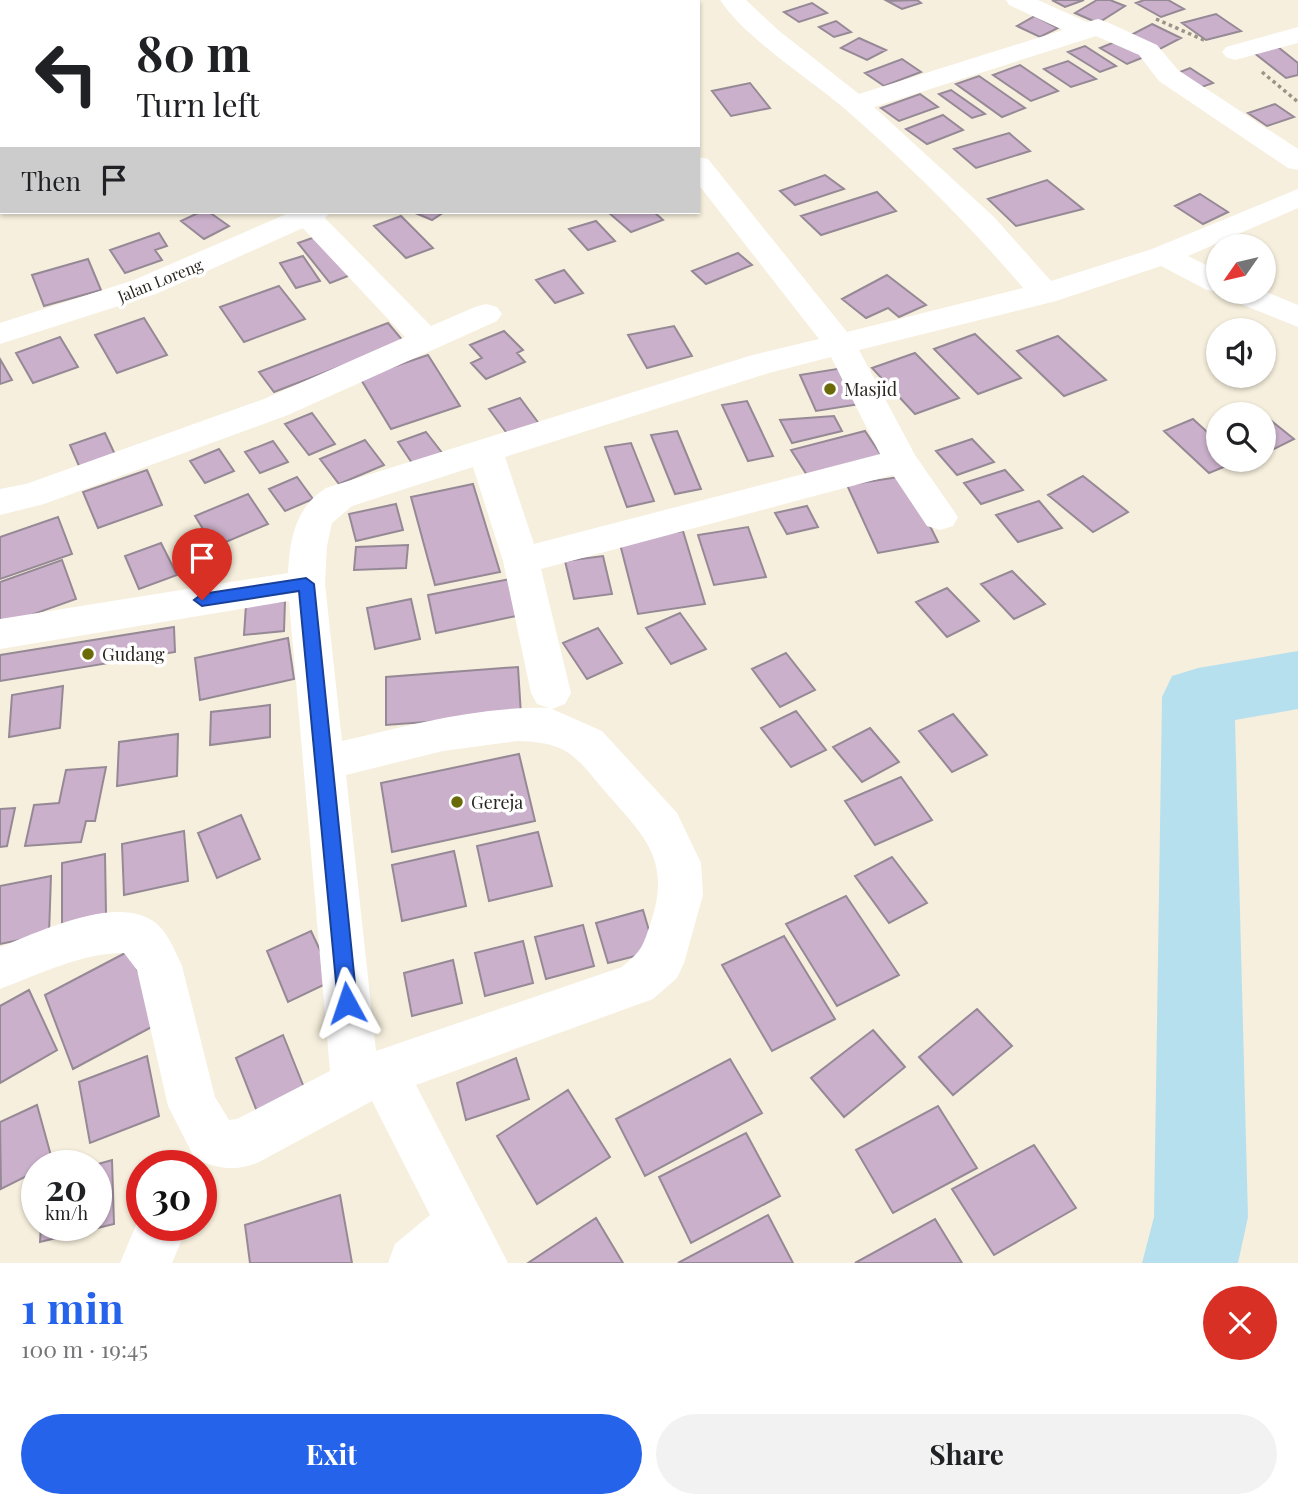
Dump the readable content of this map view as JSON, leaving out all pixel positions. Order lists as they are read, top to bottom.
{
  "streets": {
    "street": ["Jalan Loreng"]
  },
  "places": ["Masjid", "Gudang", "Gereja"],
  "north": "bottom left",
  "page": {
    "turn": ["80 m", "Turn left"],
    "then": "Then",
    "speed": "20 km/h",
    "limit": "30",
    "heading": ["1 min", "100 m · 19:45"],
    "buttons": ["Exit", "Share"]
  }
}
